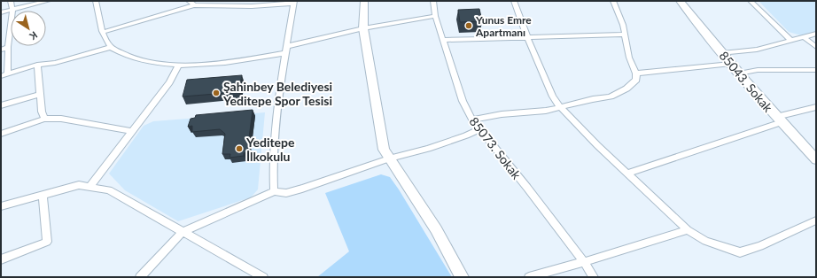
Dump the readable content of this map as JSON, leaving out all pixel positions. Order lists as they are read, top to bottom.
{
  "streets": {
    "street": ["85043. Sokak", "85073. Sokak"]
  },
  "places": ["Yunus Emre Apartmanı", "Şahinbey Belediyesi Yeditepe Spor Tesisi", "Yeditepe İlkokulu"],
  "north": "bottom right"
}
